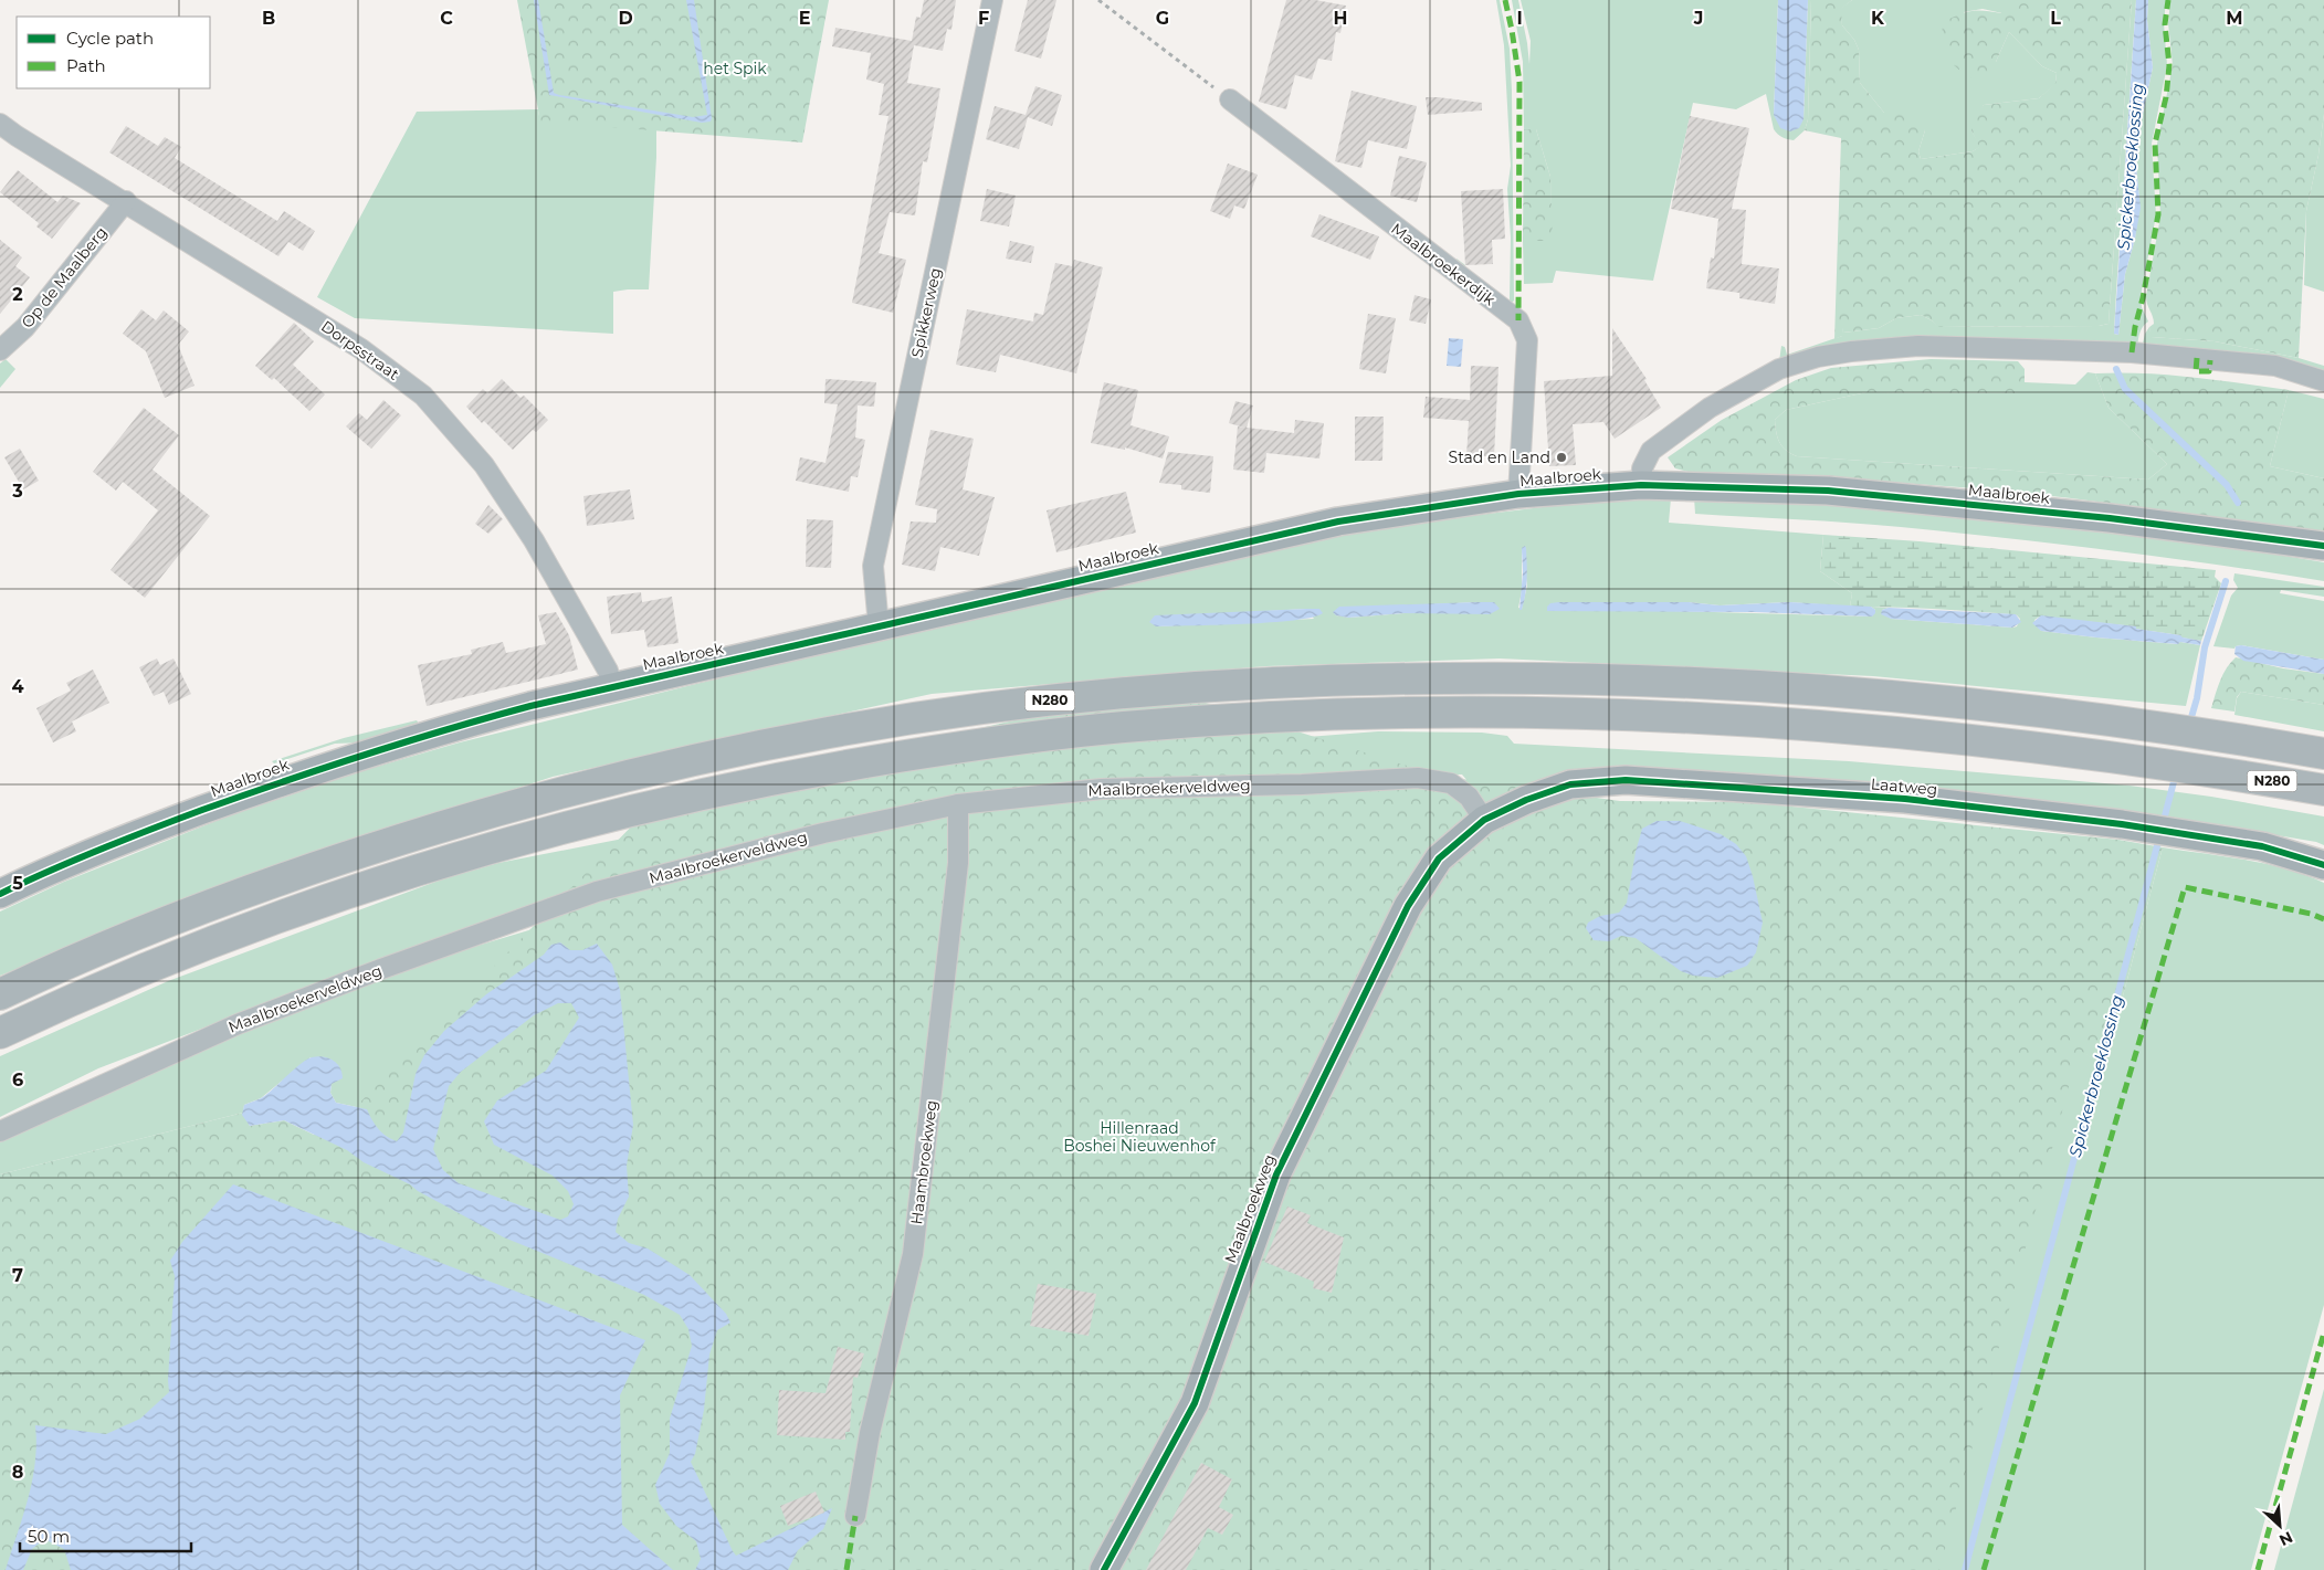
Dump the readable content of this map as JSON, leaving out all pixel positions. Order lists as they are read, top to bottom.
{
  "streets": {
    "highway": ["N280"],
    "street": [
      "Maalbroekerdijk",
      "Op de Maalberg",
      "Spikkerweg",
      "Dorpsstraat",
      "Maalbroek",
      "Laatweg",
      "Maalbroekerveldweg",
      "Haambroekweg",
      "Maalbroekweg"
    ]
  },
  "crossings": [
    ["Maalbroekerdijk", "Maalbroek"],
    ["Op de Maalberg", "Dorpsstraat"],
    ["Spikkerweg", "Maalbroek"],
    ["Dorpsstraat", "Maalbroek"],
    ["Laatweg", "Maalbroekerveldweg"],
    ["Laatweg", "Maalbroekweg"],
    ["Maalbroekerveldweg", "Haambroekweg"],
    ["Maalbroekerveldweg", "Maalbroekweg"]
  ],
  "water": ["Spickerbroeklossing"],
  "parks": ["het Spik", "Hillenraad Boshei Nieuwenhof"],
  "places": ["Stad en Land"],
  "legend": ["Cycle path", "Path"],
  "scale_bar": "50 m",
  "north": "bottom right",
  "grid": {
    "columns": [
      "B",
      "C",
      "D",
      "E",
      "F",
      "G",
      "H",
      "I",
      "J",
      "K",
      "L",
      "M"
    ],
    "rows": [
      "2",
      "3",
      "4",
      "5",
      "6",
      "7",
      "8"
    ]
  }
}
